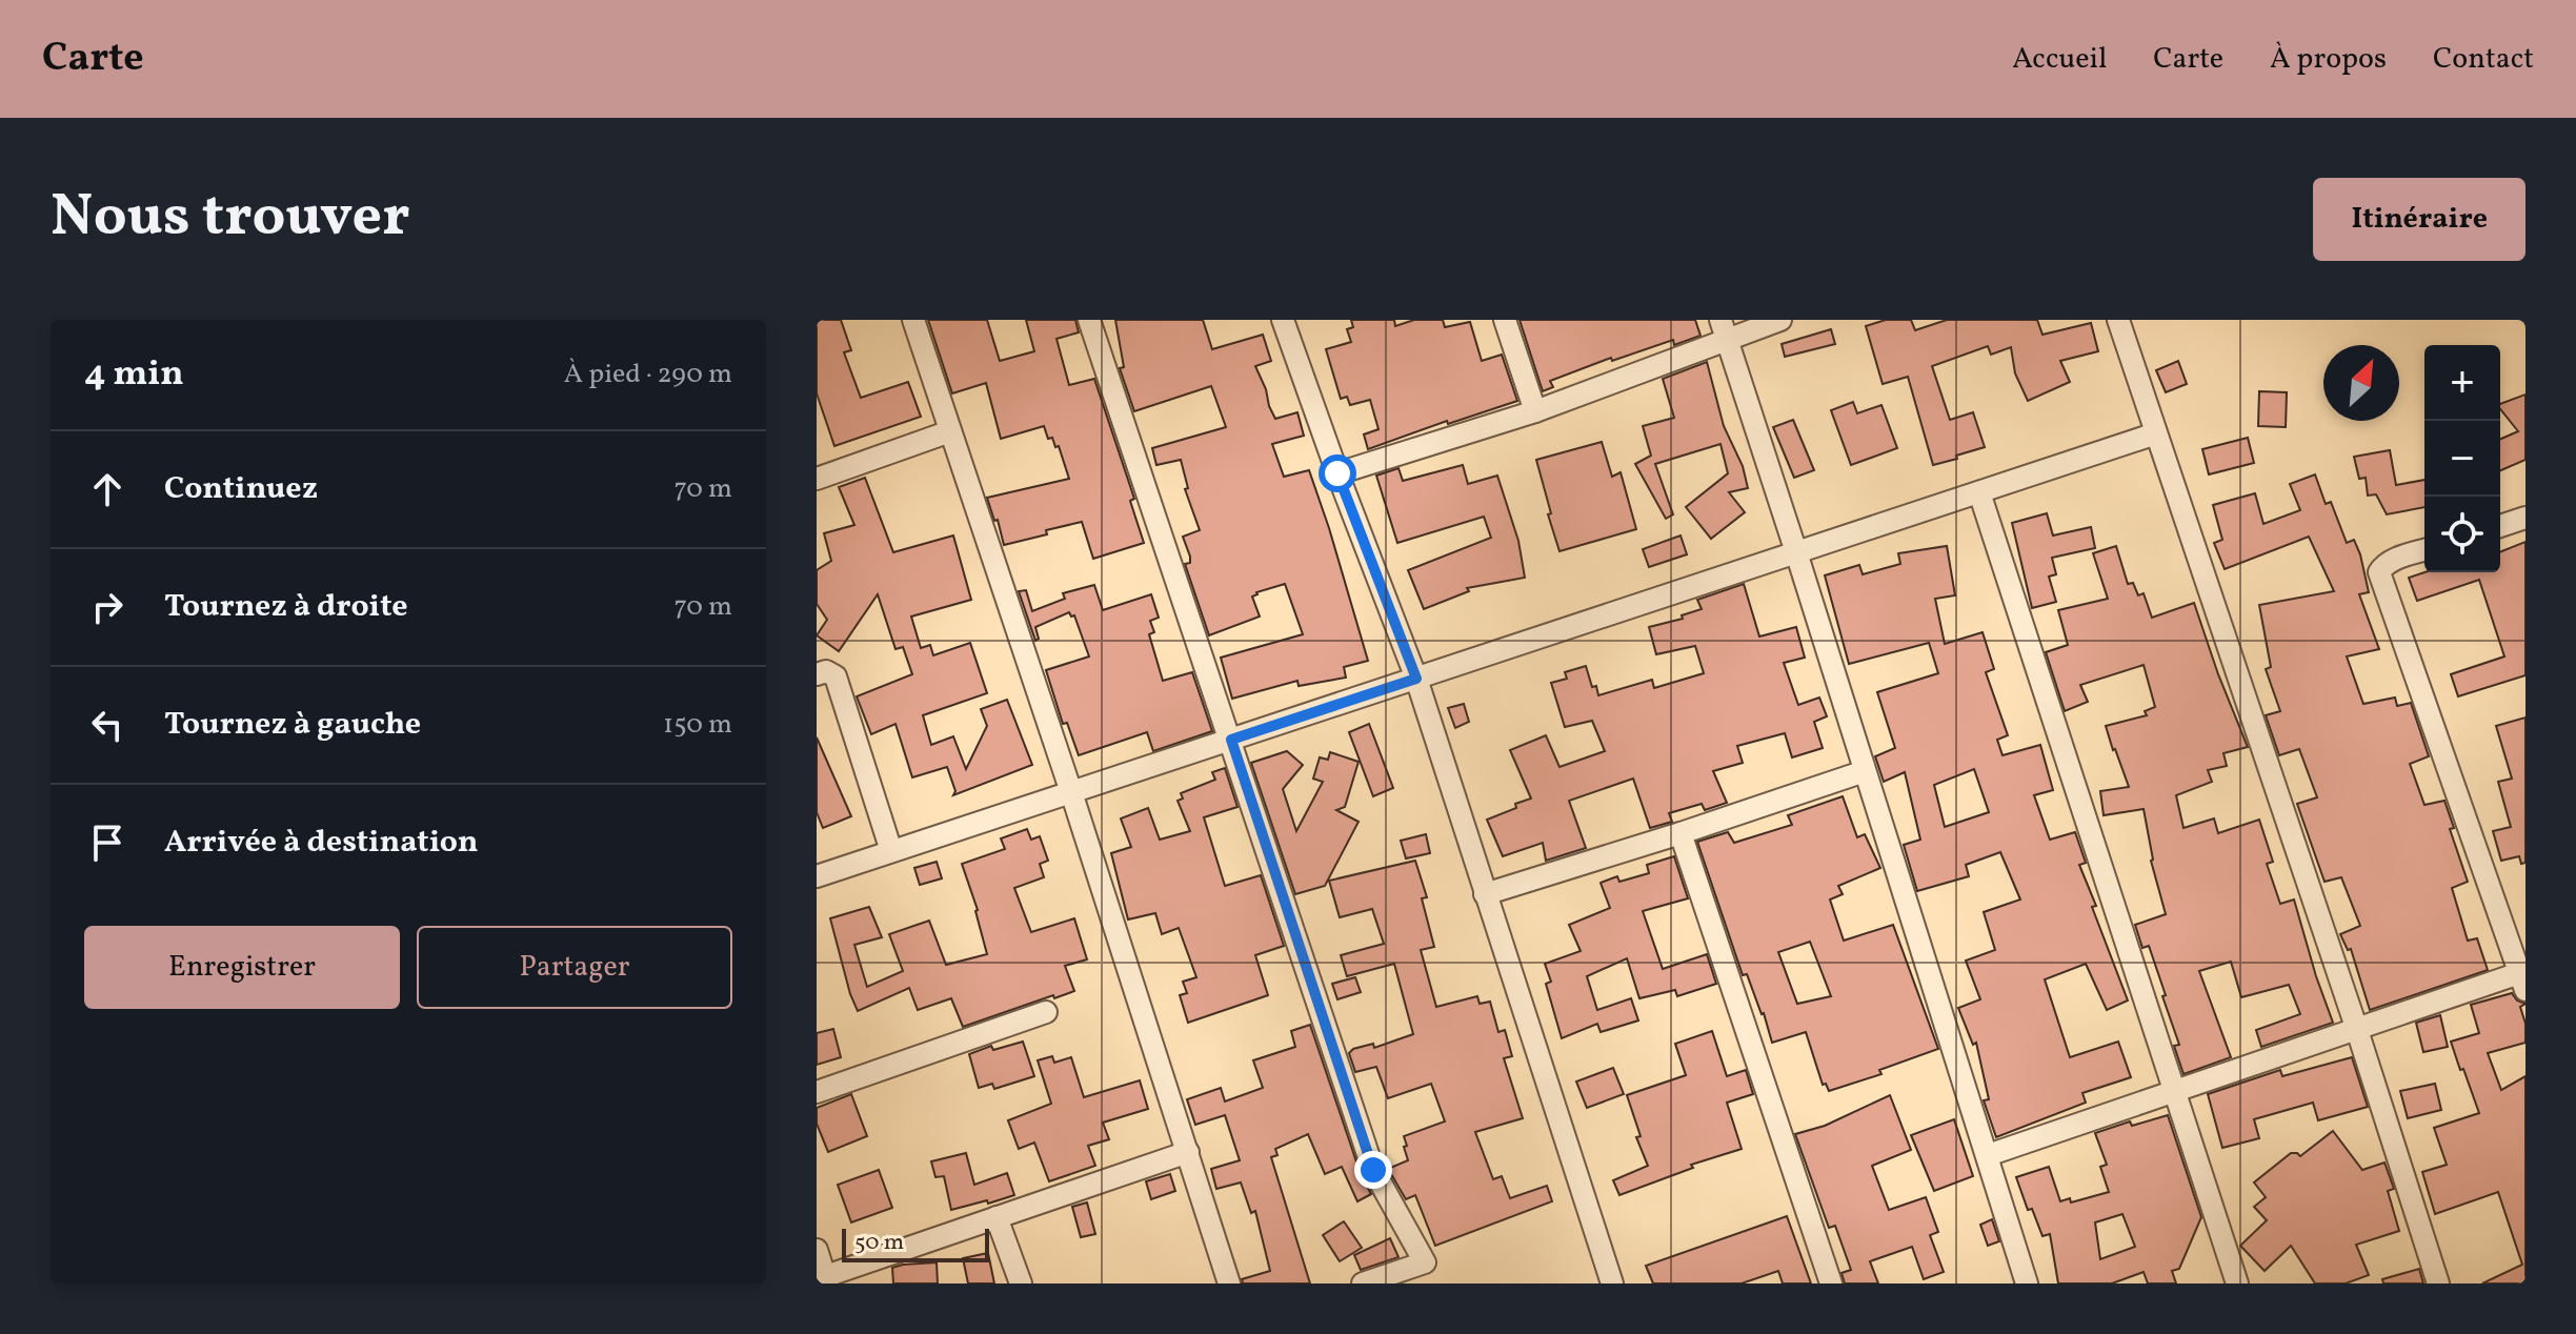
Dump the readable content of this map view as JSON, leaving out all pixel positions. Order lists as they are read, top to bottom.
{
  "scale_bar": "50 m",
  "north": "top right",
  "page": {
    "header": "Carte",
    "nav": [
      "Accueil",
      "Carte",
      "À propos",
      "Contact"
    ],
    "title": "Nous trouver",
    "buttons": [
      "Itinéraire",
      ["Enregistrer", "Partager"]
    ],
    "heading": ["4 min", "À pied · 290 m"],
    "map_buttons": ["+", "−"],
    "list": [
      ["Continuez", "70 m"],
      ["Tournez à droite", "70 m"],
      ["Tournez à gauche", "150 m"],
      "Arrivée à destination"
    ],
    "scale": "50 m"
  }
}
